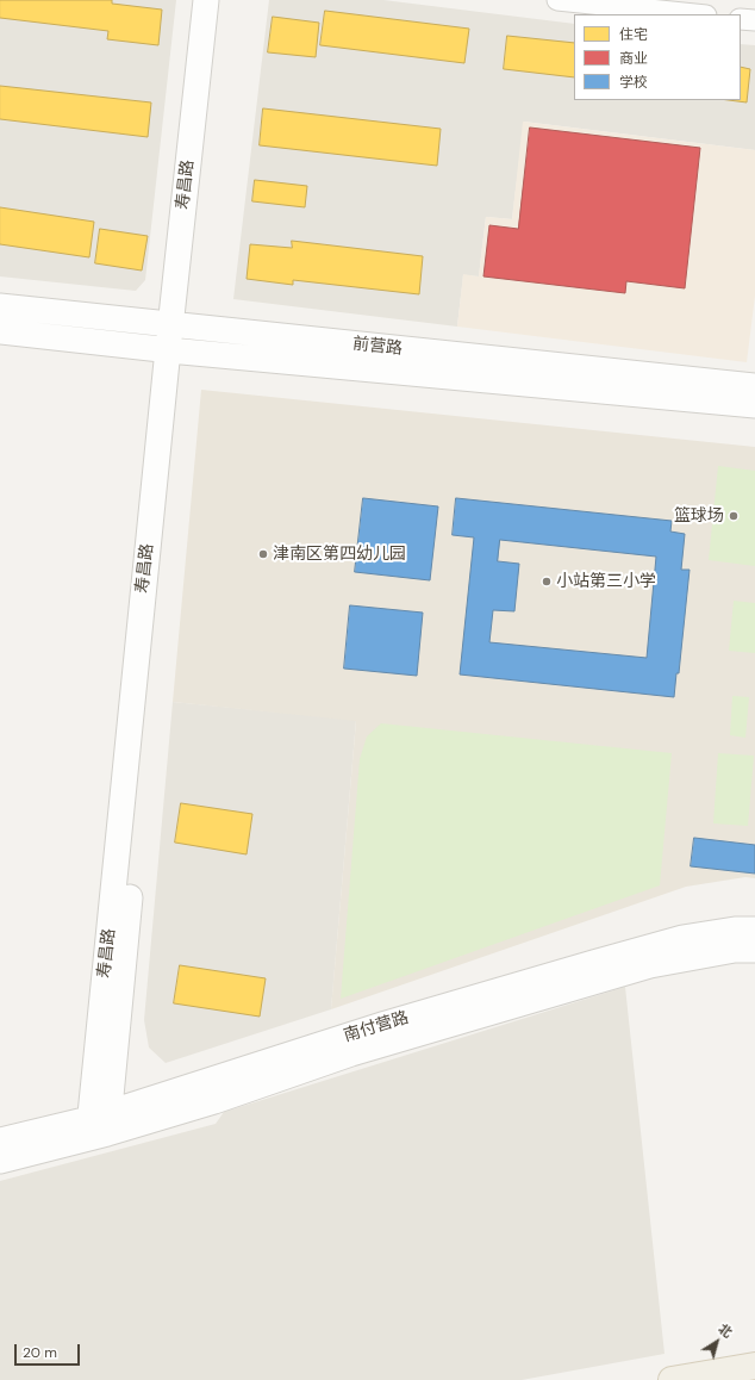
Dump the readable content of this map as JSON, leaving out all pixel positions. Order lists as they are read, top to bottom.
{
  "streets": {
    "street": ["寿昌路", "前营路", "南付营路"]
  },
  "crossings": [
    ["寿昌路", "前营路"],
    ["寿昌路", "南付营路"]
  ],
  "places": ["篮球场", "津南区第四幼儿园", "小站第三小学"],
  "legend": ["住宅", "商业", "学校"],
  "scale_bar": "20 m",
  "north": "top right"
}
